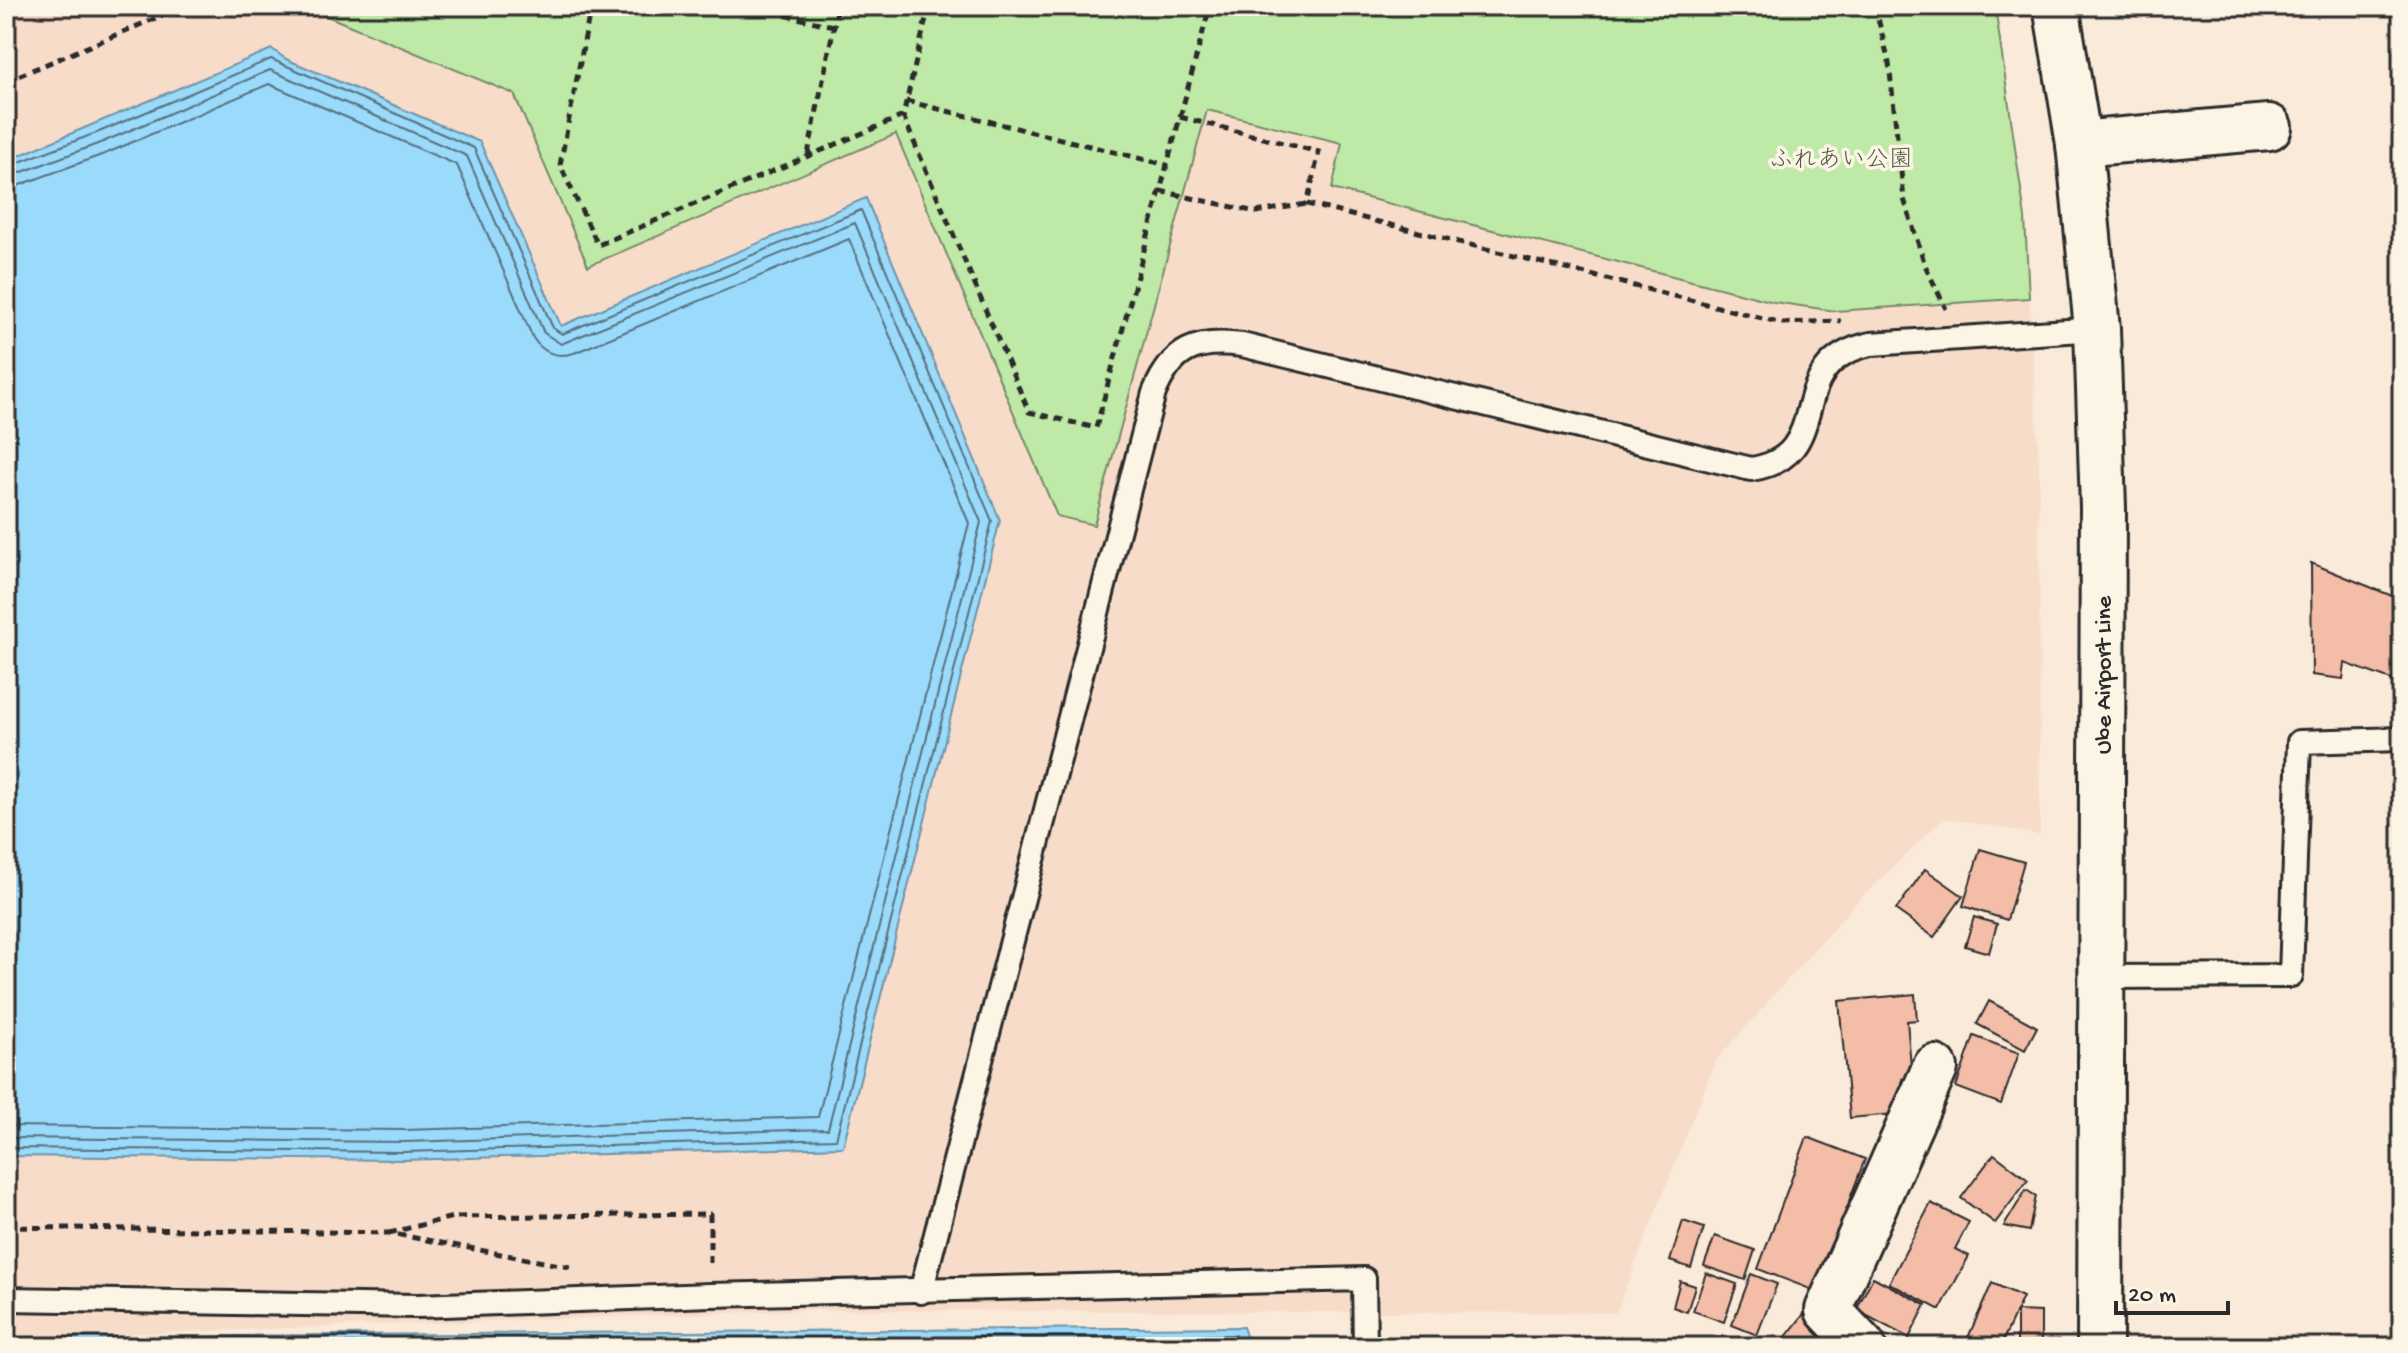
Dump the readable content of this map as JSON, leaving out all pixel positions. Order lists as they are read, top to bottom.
{
  "streets": {
    "main road": ["Ube Airport Line"]
  },
  "parks": ["ふれあい公園"],
  "scale_bar": "20 m"
}
